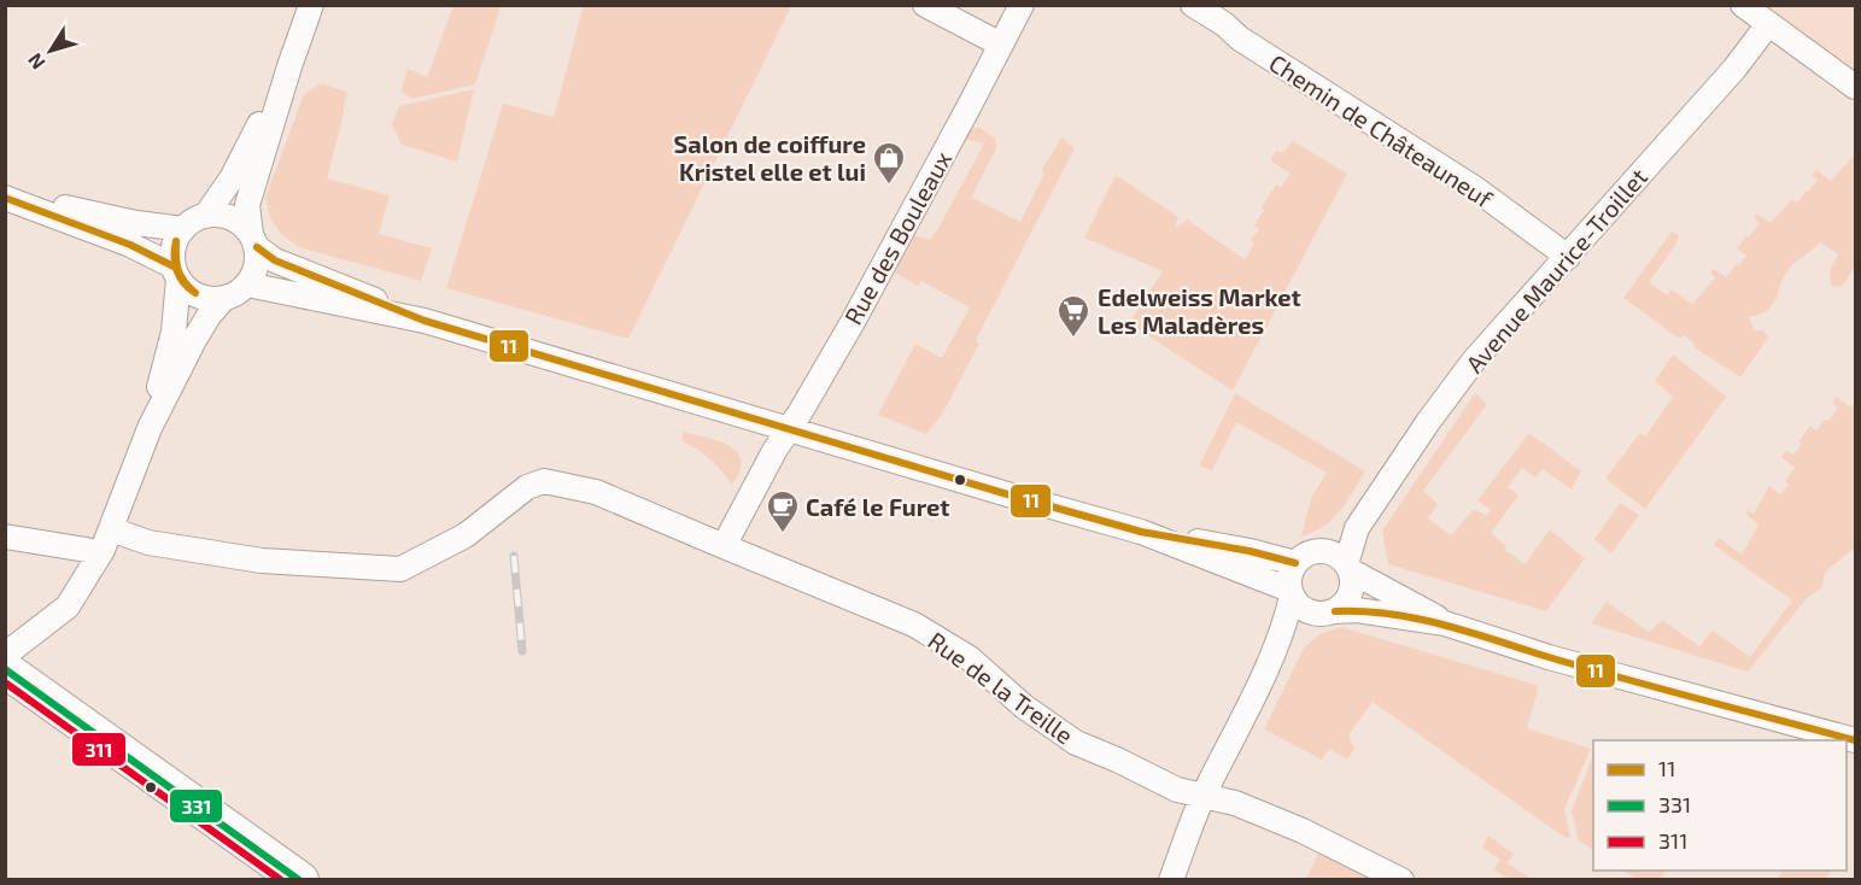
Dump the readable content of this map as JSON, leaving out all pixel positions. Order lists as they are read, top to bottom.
{
  "streets": {
    "street": [
      "Chemin de Châteauneuf",
      "Rue des Bouleaux",
      "Avenue Maurice-Troillet",
      "Rue de la Treille"
    ]
  },
  "crossings": [
    ["Chemin de Châteauneuf", "Avenue Maurice-Troillet"]
  ],
  "places": {
    "shop": ["Salon de coiffure Kristel elle et lui"],
    "supermarket": ["Edelweiss Market Les Maladères"],
    "cafe": ["Café le Furet"]
  },
  "lines": ["transit line 11", "transit line 331", "transit line 311"],
  "legend": ["11", "331", "311"],
  "north": "bottom left"
}
